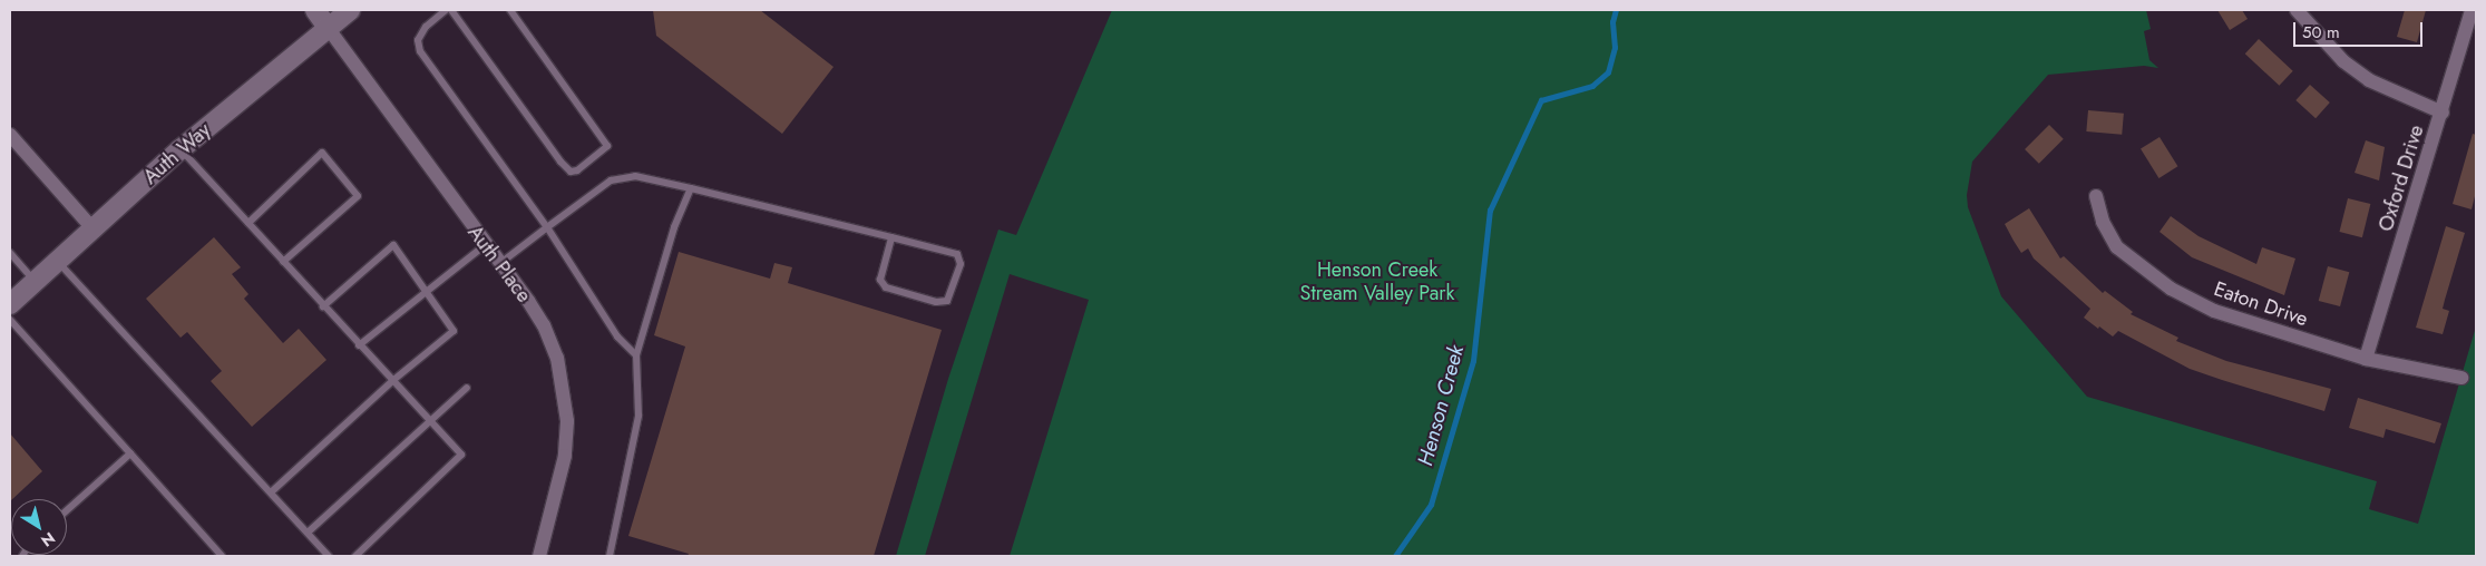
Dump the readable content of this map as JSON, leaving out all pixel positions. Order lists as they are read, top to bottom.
{
  "streets": {
    "street": [
      "Auth Way",
      "Oxford Drive",
      "Auth Place",
      "Eaton Drive"
    ]
  },
  "crossings": [
    ["Auth Way", "Auth Place"],
    ["Oxford Drive", "Eaton Drive"]
  ],
  "water": ["Henson Creek"],
  "parks": ["Henson Creek Stream Valley Park"],
  "scale_bar": "50 m",
  "north": "bottom right"
}
